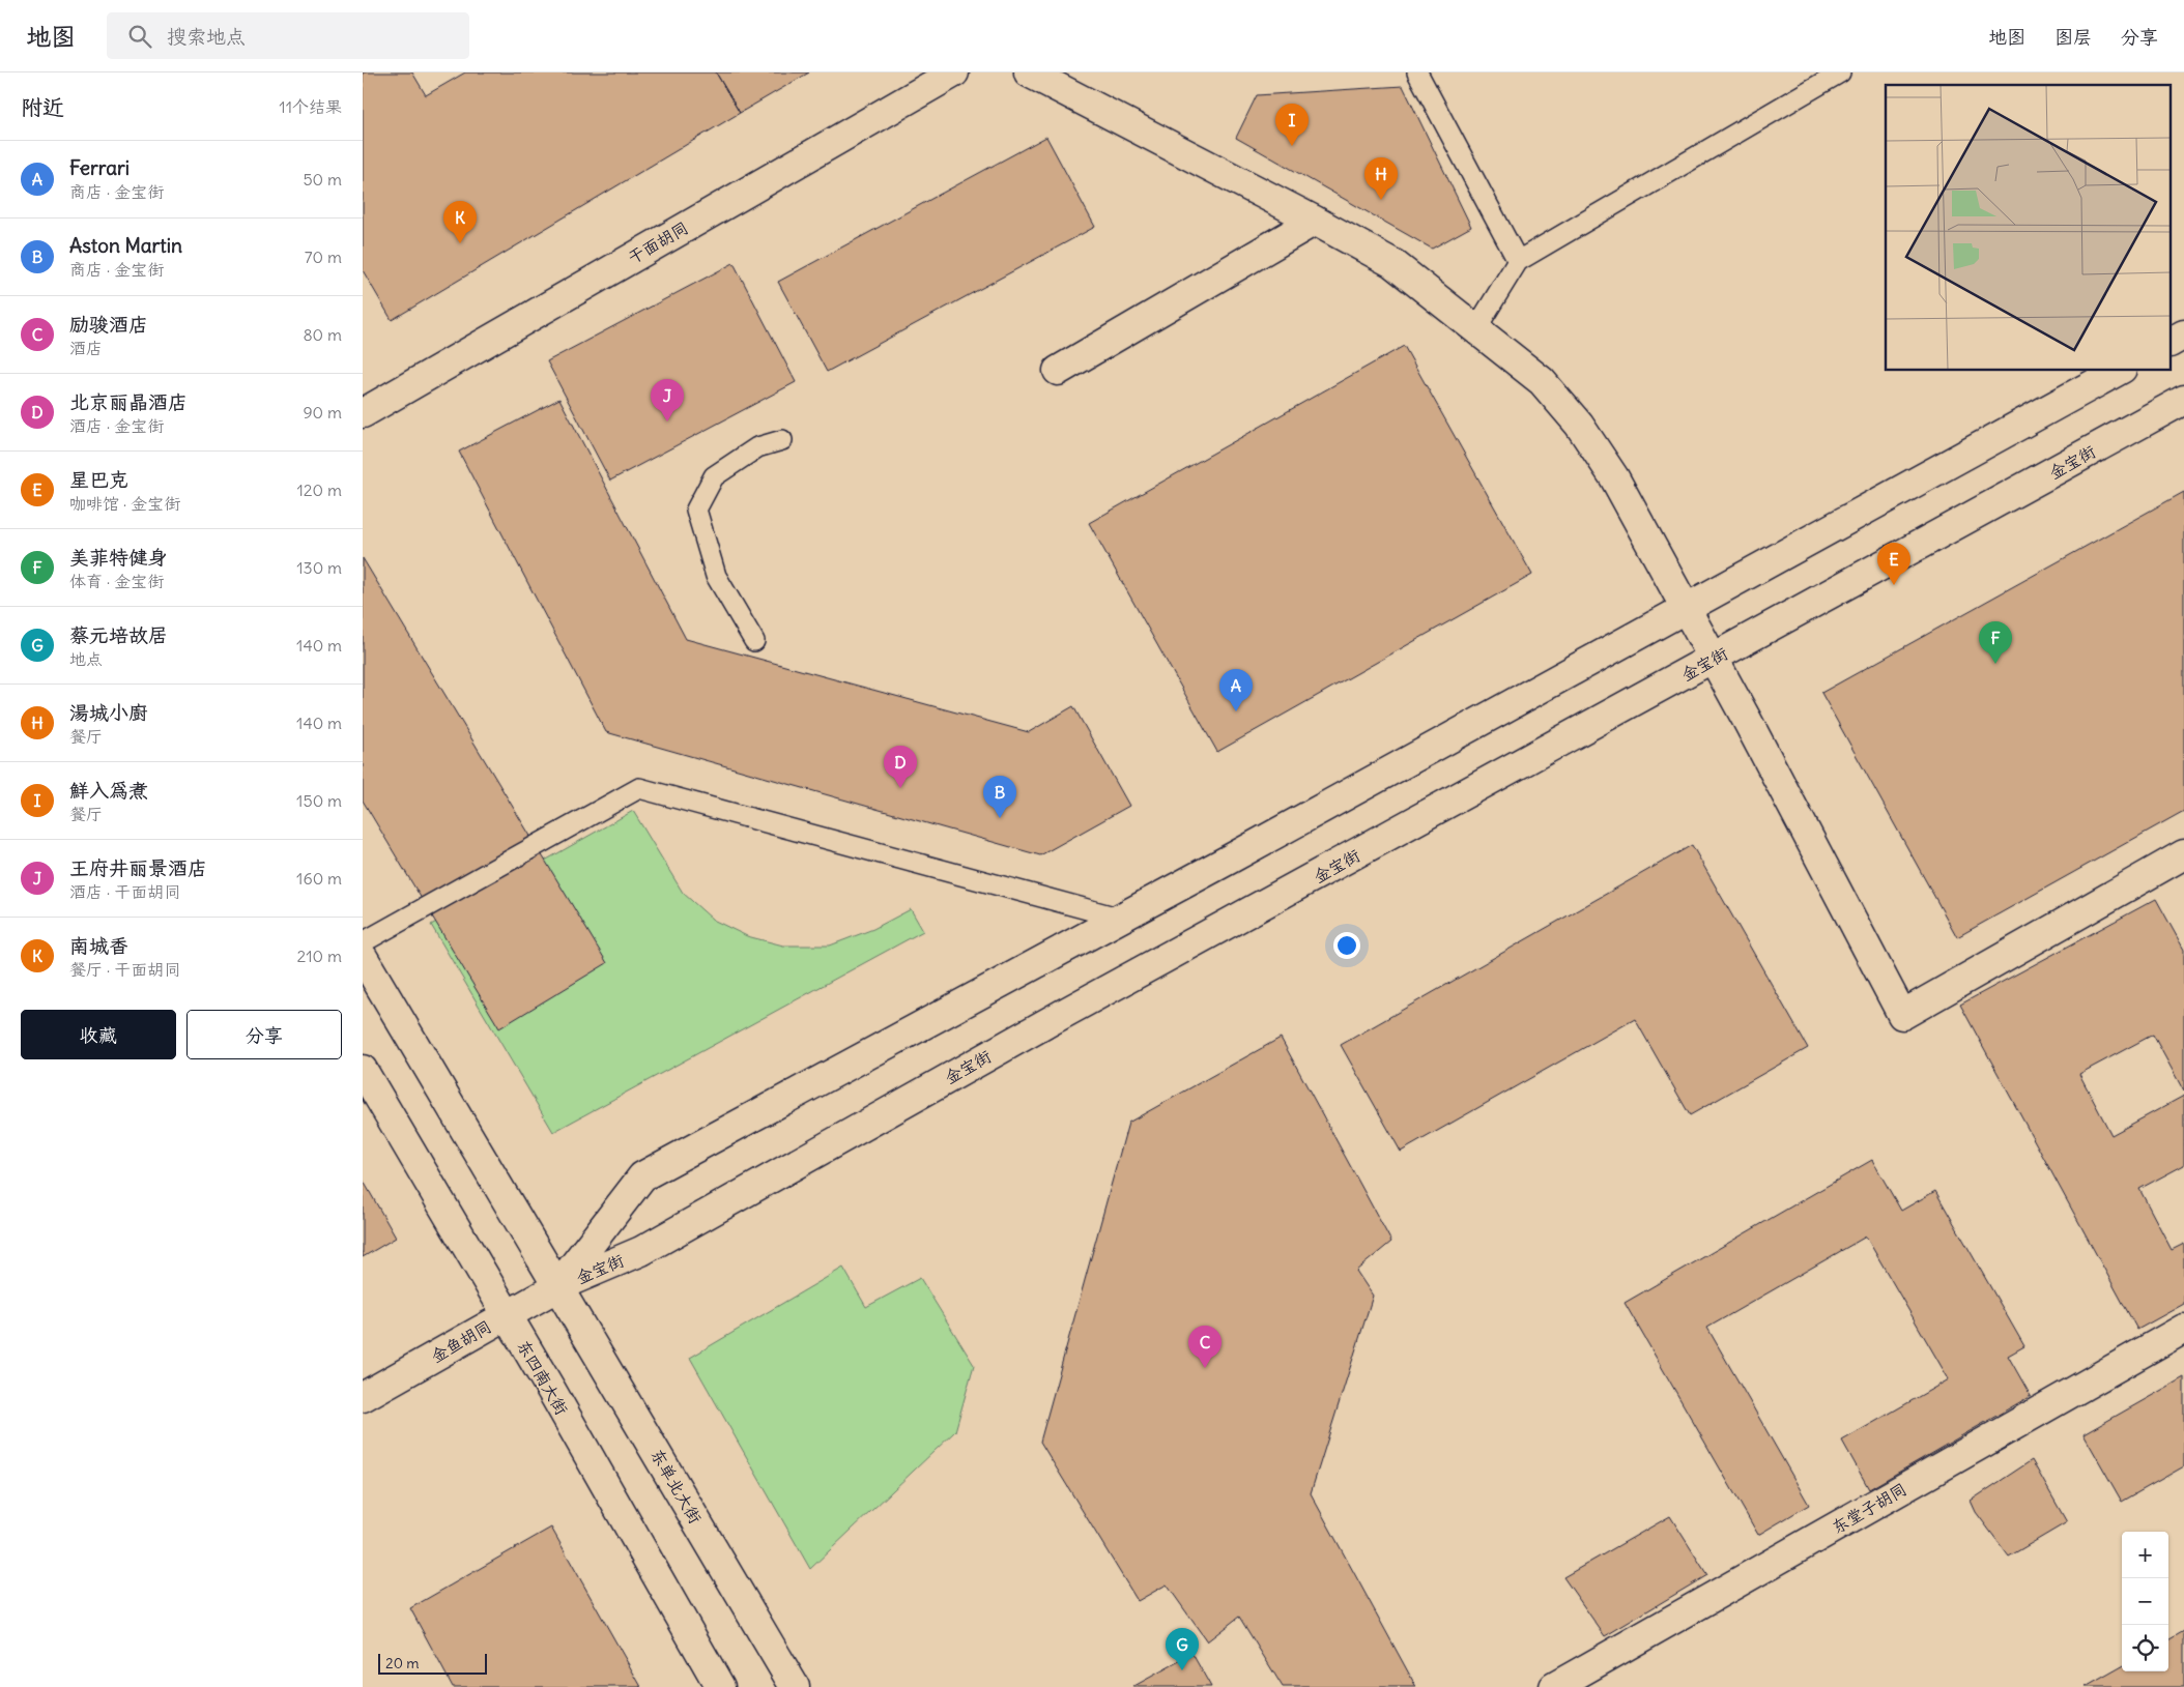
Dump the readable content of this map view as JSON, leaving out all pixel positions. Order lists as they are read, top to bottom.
{
  "streets": {
    "main road": [
      "干面胡同",
      "金宝街",
      "金鱼胡同",
      "东四南大街",
      "东单北大街",
      "东堂子胡同"
    ]
  },
  "crossings": [
    ["金宝街", "金鱼胡同"],
    ["金宝街", "东单北大街"],
    ["金鱼胡同", "东四南大街"],
    ["金鱼胡同", "东单北大街"]
  ],
  "scale_bar": "20 m",
  "page": {
    "header": "地图",
    "search": "搜索地点",
    "nav": ["地图", "图层", "分享"],
    "heading": ["附近", "11个结果"],
    "pins": [
      "I",
      "H",
      "K",
      "J",
      "E",
      "F",
      "A",
      "D",
      "B",
      "C",
      "G"
    ],
    "list": [
      {
        "mark": "A",
        "name": "Ferrari",
        "note": "商店 · 金宝街",
        "value": "50 m"
      },
      {
        "mark": "B",
        "name": "Aston Martin",
        "note": "商店 · 金宝街",
        "value": "70 m"
      },
      {
        "mark": "C",
        "name": "励骏酒店",
        "note": "酒店",
        "value": "80 m"
      },
      {
        "mark": "D",
        "name": "北京丽晶酒店",
        "note": "酒店 · 金宝街",
        "value": "90 m"
      },
      {
        "mark": "E",
        "name": "星巴克",
        "note": "咖啡馆 · 金宝街",
        "value": "120 m"
      },
      {
        "mark": "F",
        "name": "美菲特健身",
        "note": "体育 · 金宝街",
        "value": "130 m"
      },
      {
        "mark": "G",
        "name": "蔡元培故居",
        "note": "地点",
        "value": "140 m"
      },
      {
        "mark": "H",
        "name": "湯城小廚",
        "note": "餐厅",
        "value": "140 m"
      },
      {
        "mark": "I",
        "name": "鮮入為煮",
        "note": "餐厅",
        "value": "150 m"
      },
      {
        "mark": "J",
        "name": "王府井丽景酒店",
        "note": "酒店 · 干面胡同",
        "value": "160 m"
      },
      {
        "mark": "K",
        "name": "南城香",
        "note": "餐厅 · 干面胡同",
        "value": "210 m"
      }
    ],
    "buttons": ["收藏", "分享"],
    "map_buttons": ["+", "−"],
    "scale": "20 m"
  }
}
